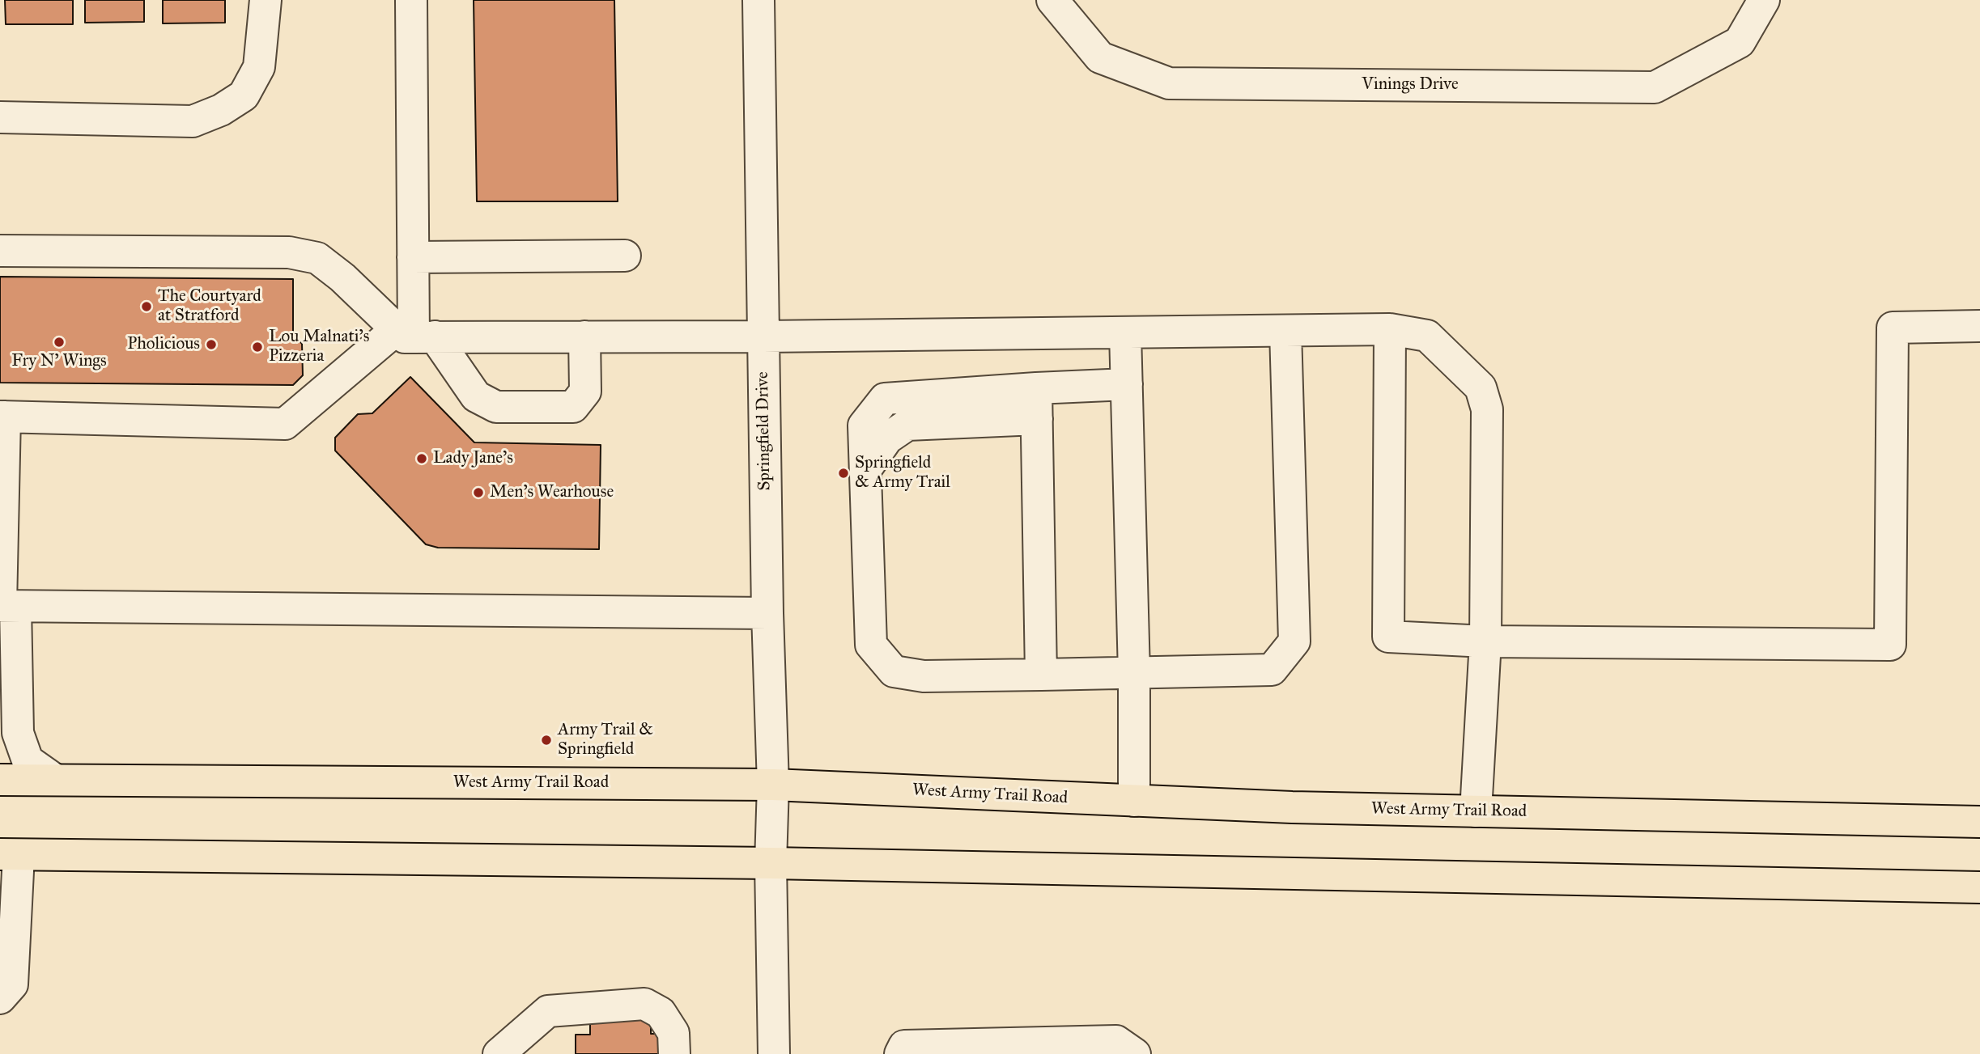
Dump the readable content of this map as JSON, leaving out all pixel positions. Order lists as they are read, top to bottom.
{
  "streets": {
    "main road": ["West Army Trail Road"],
    "street": ["Vinings Drive", "Springfield Drive"]
  },
  "crossings": [
    ["Springfield Drive", "West Army Trail Road"]
  ],
  "places": [
    "The Courtyard at Stratford",
    "Fry N' Wings",
    "Pholicious",
    "Lou Malnati's Pizzeria",
    "Lady Jane's",
    "Springfield & Army Trail",
    "Men's Wearhouse",
    "Army Trail & Springfield"
  ]
}
